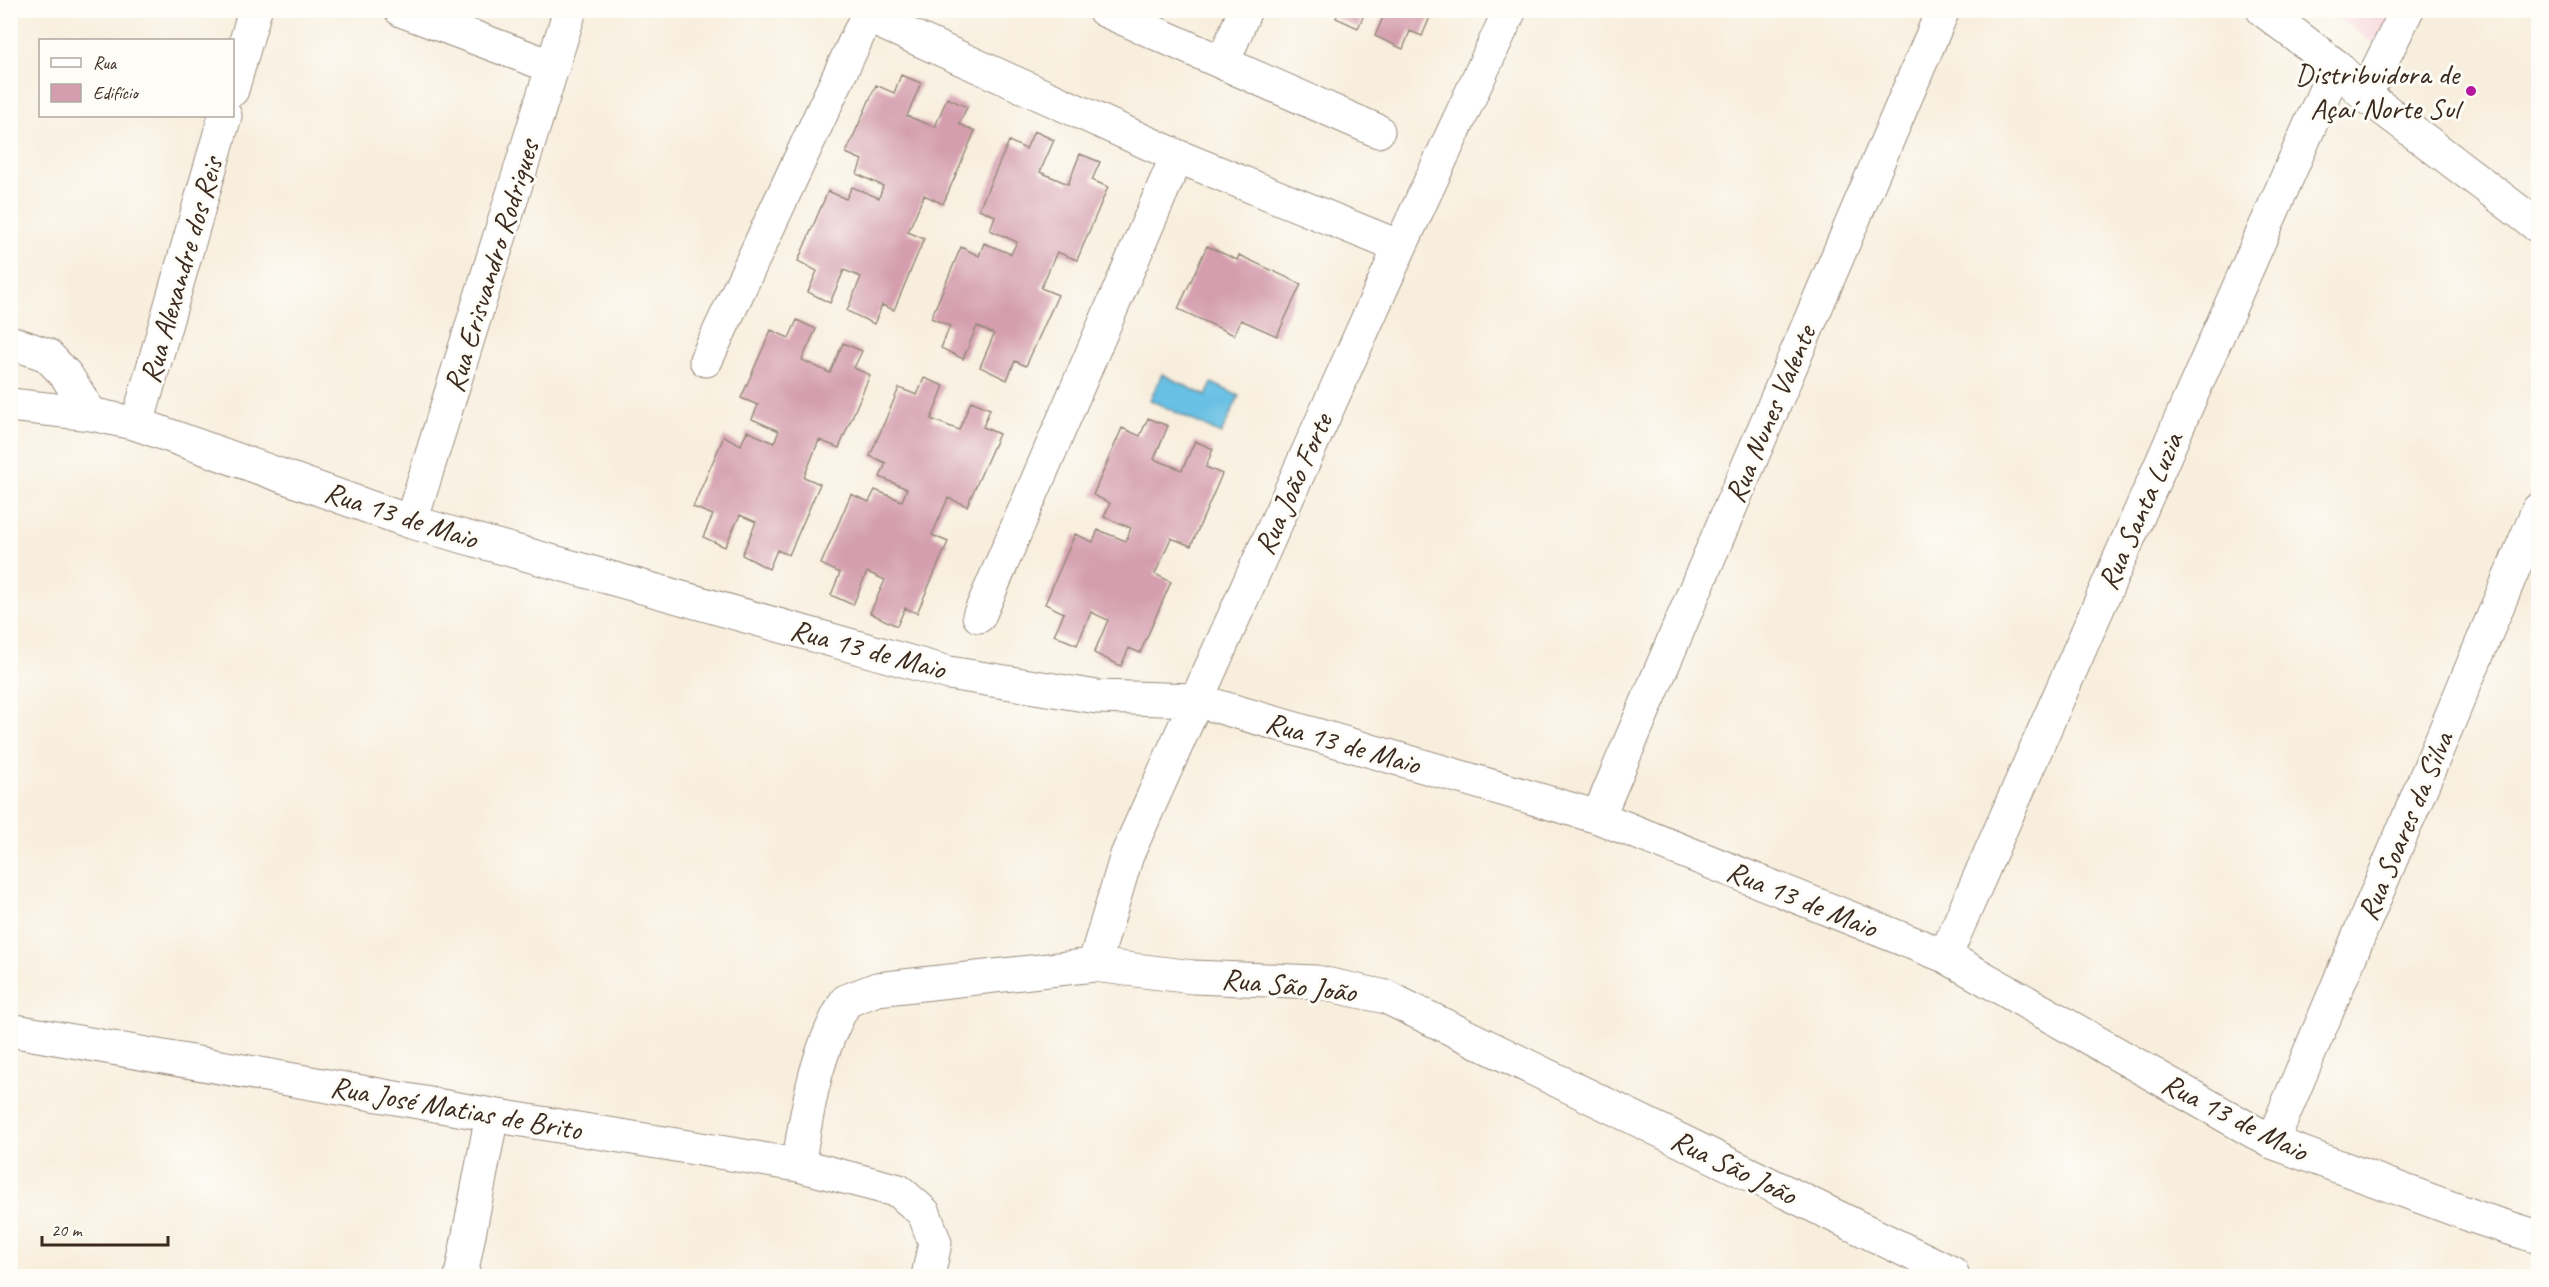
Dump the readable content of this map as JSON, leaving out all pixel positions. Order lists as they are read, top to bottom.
{
  "streets": {
    "street": [
      "Rua Erisvandro Rodrigues",
      "Rua Alexandre dos Reis",
      "Rua Nunes Valente",
      "Rua João Forte",
      "Rua Santa Luzia",
      "Rua 13 de Maio",
      "Rua Soares da Silva",
      "Rua São João",
      "Rua José Matias de Brito"
    ]
  },
  "crossings": [
    ["Rua Erisvandro Rodrigues", "Rua 13 de Maio"],
    ["Rua Alexandre dos Reis", "Rua 13 de Maio"],
    ["Rua Nunes Valente", "Rua 13 de Maio"],
    ["Rua João Forte", "Rua 13 de Maio"],
    ["Rua João Forte", "Rua São João"],
    ["Rua Santa Luzia", "Rua 13 de Maio"],
    ["Rua 13 de Maio", "Rua Soares da Silva"],
    ["Rua São João", "Rua José Matias de Brito"]
  ],
  "places": ["Distribuidora de Açaí Norte Sul"],
  "legend": ["Rua", "Edifício"],
  "scale_bar": "20 m"
}
